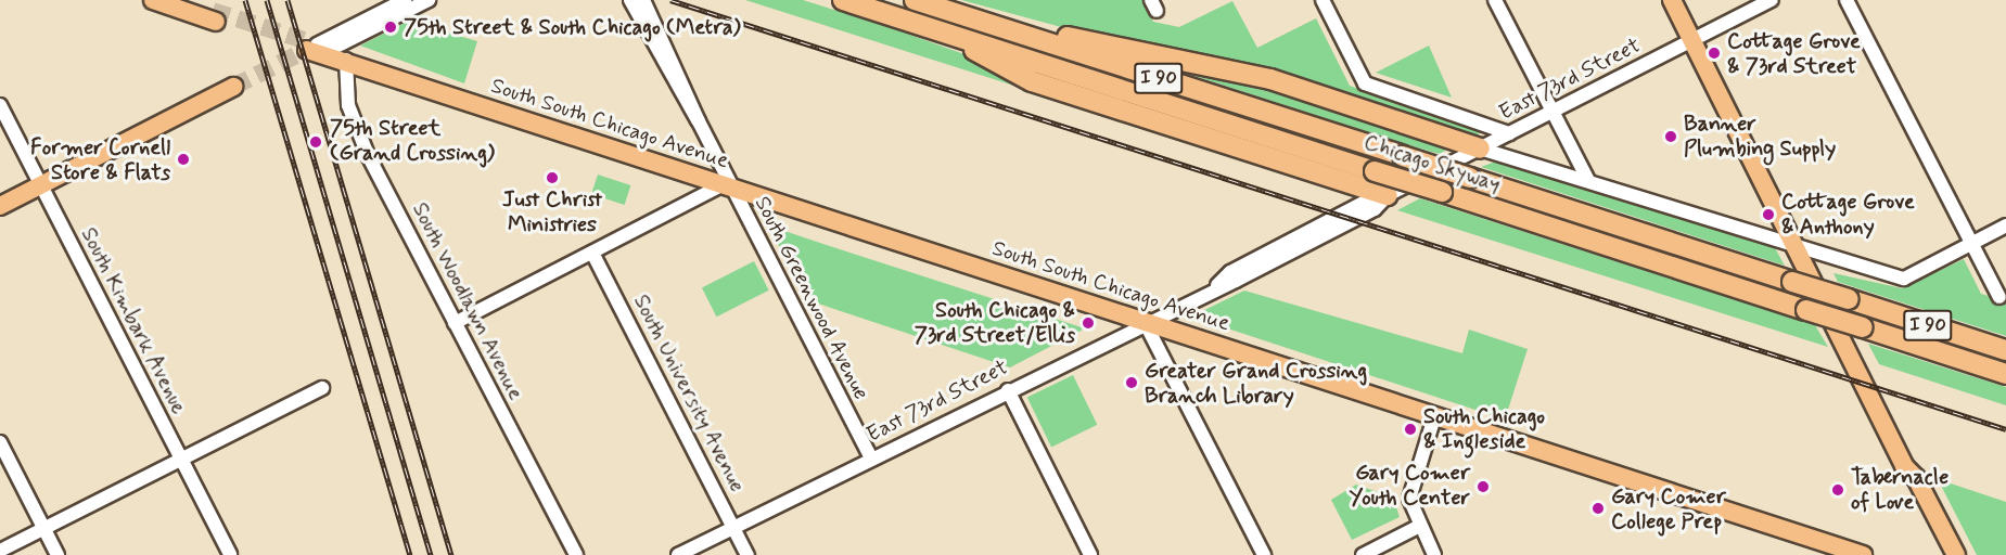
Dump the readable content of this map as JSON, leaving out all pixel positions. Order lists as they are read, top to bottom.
{
  "streets": {
    "highway": ["I 90", "Chicago Skyway"],
    "main road": ["South South Chicago Avenue"],
    "street": [
      "East 73rd Street",
      "South Greenwood Avenue",
      "South Woodlawn Avenue",
      "South Kimbark Avenue",
      "South University Avenue"
    ]
  },
  "crossings": [
    ["East 73rd Street", "South South Chicago Avenue"],
    ["East 73rd Street", "South Greenwood Avenue"],
    ["East 73rd Street", "South University Avenue"],
    ["South South Chicago Avenue", "South Greenwood Avenue"],
    ["South South Chicago Avenue", "South Woodlawn Avenue"]
  ],
  "places": [
    "75th Street & South Chicago (Metra)",
    "Cottage Grove & 73rd Street",
    "Banner Plumbing Supply",
    "75th Street (Grand Crossing)",
    "Former Cornell Store & Flats",
    "Just Christ Ministries",
    "Cottage Grove & Anthony",
    "South Chicago & 73rd Street/Ellis",
    "Greater Grand Crossing Branch Library",
    "South Chicago & Ingleside",
    "Gary Comer Youth Center",
    "Tabernacle of Love",
    "Gary Comer College Prep"
  ]
}
